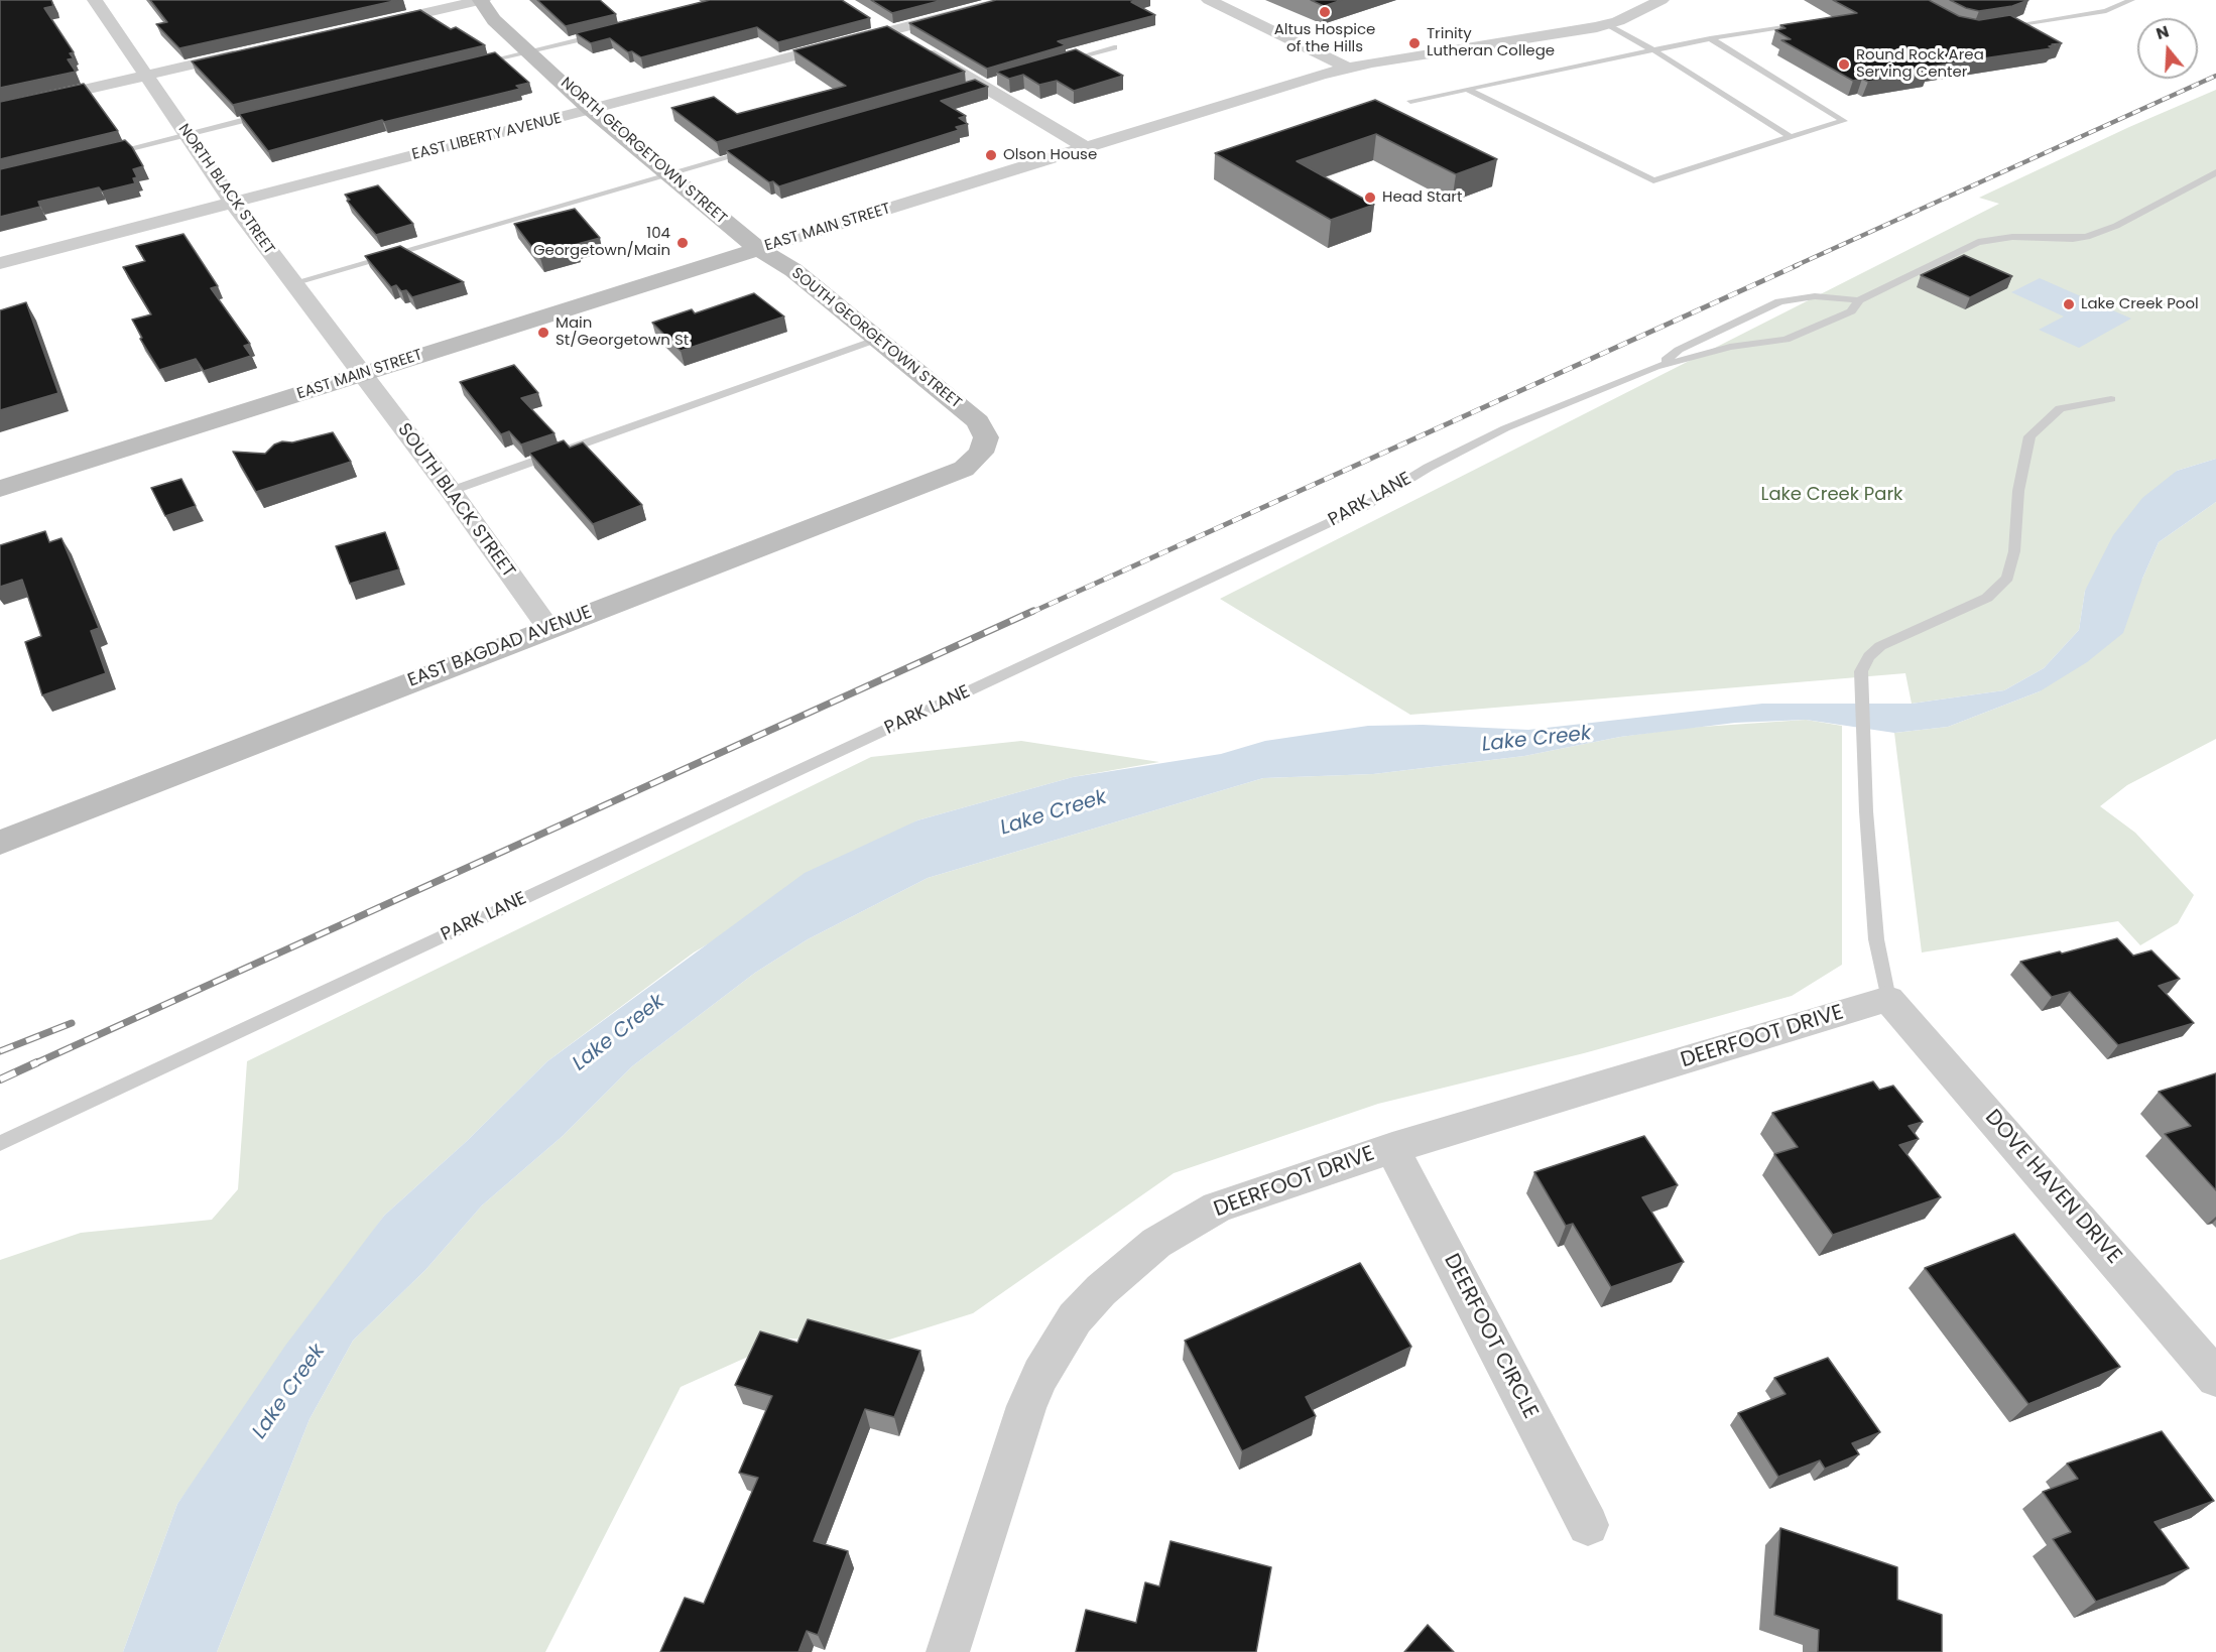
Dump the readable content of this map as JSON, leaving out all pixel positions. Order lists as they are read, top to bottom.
{
  "streets": {
    "street": [
      "EAST LIBERTY AVENUE",
      "NORTH GEORGETOWN STREET",
      "NORTH BLACK STREET",
      "EAST MAIN STREET",
      "SOUTH GEORGETOWN STREET",
      "SOUTH BLACK STREET",
      "EAST BAGDAD AVENUE",
      "DEERFOOT DRIVE",
      "DOVE HAVEN DRIVE",
      "DEERFOOT CIRCLE"
    ],
    "lane": ["PARK LANE"]
  },
  "crossings": [
    ["EAST LIBERTY AVENUE", "NORTH GEORGETOWN STREET"],
    ["EAST LIBERTY AVENUE", "NORTH BLACK STREET"],
    ["NORTH GEORGETOWN STREET", "EAST MAIN STREET"],
    ["NORTH GEORGETOWN STREET", "SOUTH GEORGETOWN STREET"],
    ["NORTH BLACK STREET", "EAST MAIN STREET"],
    ["NORTH BLACK STREET", "SOUTH BLACK STREET"],
    ["EAST MAIN STREET", "SOUTH GEORGETOWN STREET"],
    ["EAST MAIN STREET", "SOUTH BLACK STREET"],
    ["SOUTH GEORGETOWN STREET", "EAST BAGDAD AVENUE"],
    ["SOUTH BLACK STREET", "EAST BAGDAD AVENUE"],
    ["DEERFOOT DRIVE", "DOVE HAVEN DRIVE"],
    ["DEERFOOT DRIVE", "DEERFOOT CIRCLE"]
  ],
  "water": ["Lake Creek"],
  "parks": ["Lake Creek Park"],
  "places": [
    "Altus Hospice of the Hills",
    "Trinity Lutheran College",
    "Round Rock Area Serving Center",
    "Olson House",
    "Head Start",
    "104 Georgetown/Main",
    "Lake Creek Pool",
    "Main St/Georgetown St"
  ],
  "north": "top"
}
